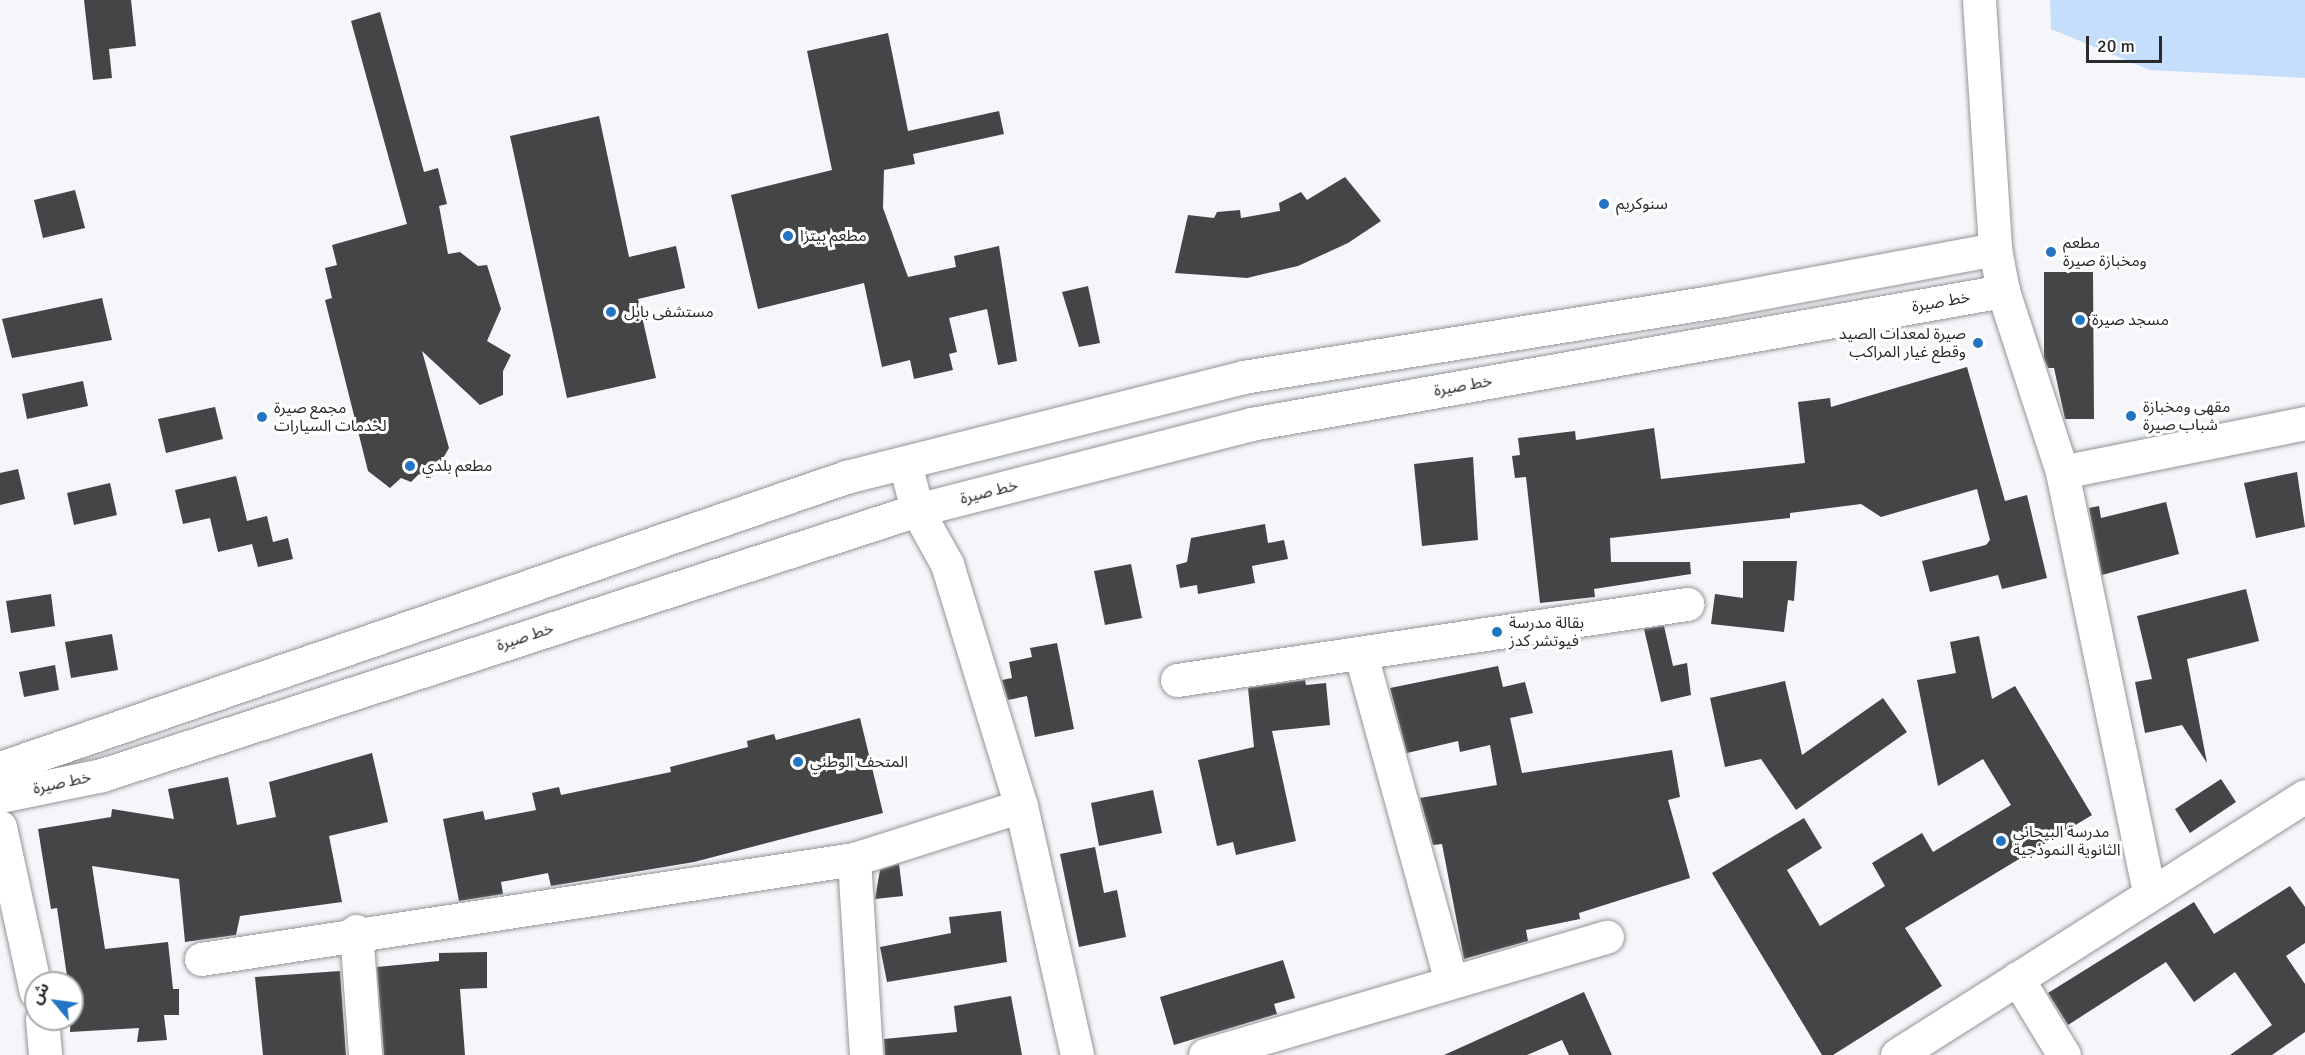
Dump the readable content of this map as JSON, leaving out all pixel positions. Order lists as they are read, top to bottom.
{
  "streets": {
    "street": ["خط صيرة"]
  },
  "places": [
    "سنوكريم",
    "مطعم بيتزا",
    "مطعم ومخبازة صيرة",
    "مستشفى بابل",
    "مسجد صيرة",
    "صيرة لمعدات الصيد وقطع غيار المراكب",
    "مقهى ومخبازة شباب صيرة",
    "مجمع صيرة لخدمات السيارات",
    "مطعم بلدي",
    "بقالة مدرسة فيوتشر كدز",
    "المتحف الوطني",
    "مدرسة البيحاني الثانوية النموذجية"
  ],
  "scale_bar": "20 m",
  "north": "top left"
}
